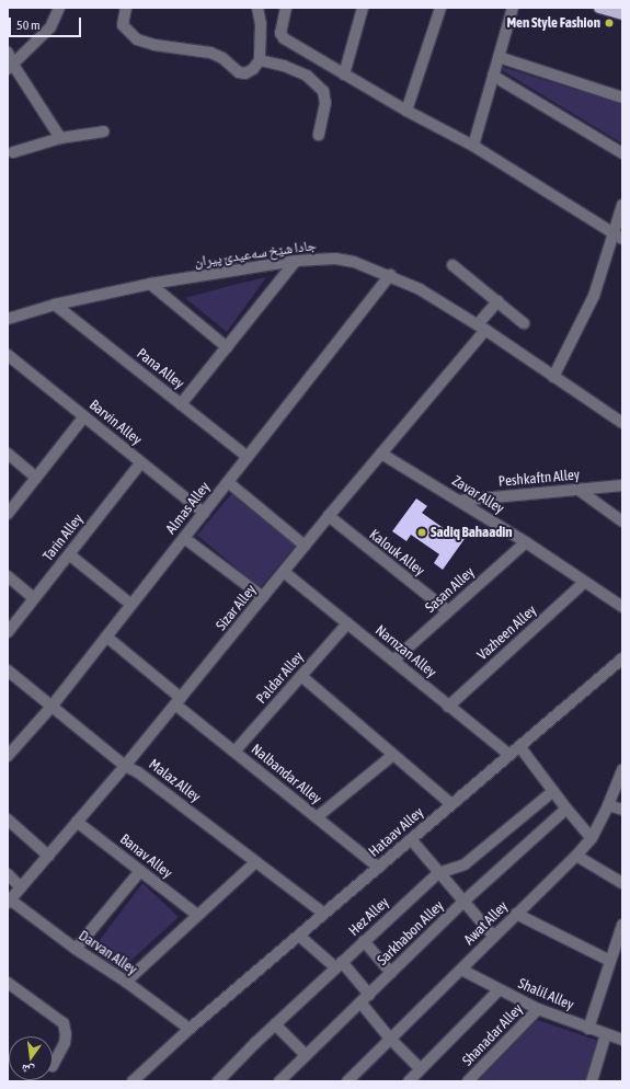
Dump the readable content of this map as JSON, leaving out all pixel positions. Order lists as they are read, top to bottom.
{
  "streets": {
    "street": [
      "جادا شێخ سەعیدێ پیران",
      "Pana Alley",
      "Barvin Alley",
      "Peshkaftn Alley",
      "Zavar Alley",
      "Almas Alley",
      "Tarin Alley",
      "Kalouk Alley",
      "Sasan Alley",
      "Sizar Alley",
      "Vazheen Alley",
      "Narnzan Alley",
      "Paldar Alley",
      "Nalbandar Alley",
      "Malaz Alley",
      "Hataav Alley",
      "Banav Alley",
      "Hez Alley",
      "Awat Alley",
      "Sarkhabon Alley",
      "Darvan Alley",
      "Shalil Alley",
      "Shanadar Alley"
    ]
  },
  "crossings": [
    ["جادا شێخ سەعیدێ پیران", "Pana Alley"],
    ["جادا شێخ سەعیدێ پیران", "Almas Alley"],
    ["جادا شێخ سەعیدێ پیران", "Sizar Alley"],
    ["Pana Alley", "Almas Alley"],
    ["Barvin Alley", "Almas Alley"],
    ["Barvin Alley", "Tarin Alley"],
    ["Peshkaftn Alley", "Zavar Alley"],
    ["Zavar Alley", "Sasan Alley"],
    ["Zavar Alley", "Sizar Alley"],
    ["Zavar Alley", "Vazheen Alley"],
    ["Almas Alley", "Nalbandar Alley"],
    ["Almas Alley", "Malaz Alley"],
    ["Kalouk Alley", "Sasan Alley"],
    ["Kalouk Alley", "Sizar Alley"],
    ["Sasan Alley", "Narnzan Alley"],
    ["Sizar Alley", "Narnzan Alley"],
    ["Sizar Alley", "Nalbandar Alley"],
    ["Sizar Alley", "Malaz Alley"],
    ["Sizar Alley", "Banav Alley"],
    ["Sizar Alley", "Darvan Alley"],
    ["Vazheen Alley", "Narnzan Alley"],
    ["Narnzan Alley", "Paldar Alley"],
    ["Narnzan Alley", "Hataav Alley"],
    ["Paldar Alley", "Nalbandar Alley"],
    ["Nalbandar Alley", "Hataav Alley"],
    ["Malaz Alley", "Hataav Alley"],
    ["Hataav Alley", "Darvan Alley"],
    ["Awat Alley", "Shalil Alley"],
    ["Shalil Alley", "Shanadar Alley"]
  ],
  "places": ["Men Style Fashion", "Sadiq Bahaadin"],
  "scale_bar": "50 m",
  "north": "bottom"
}
